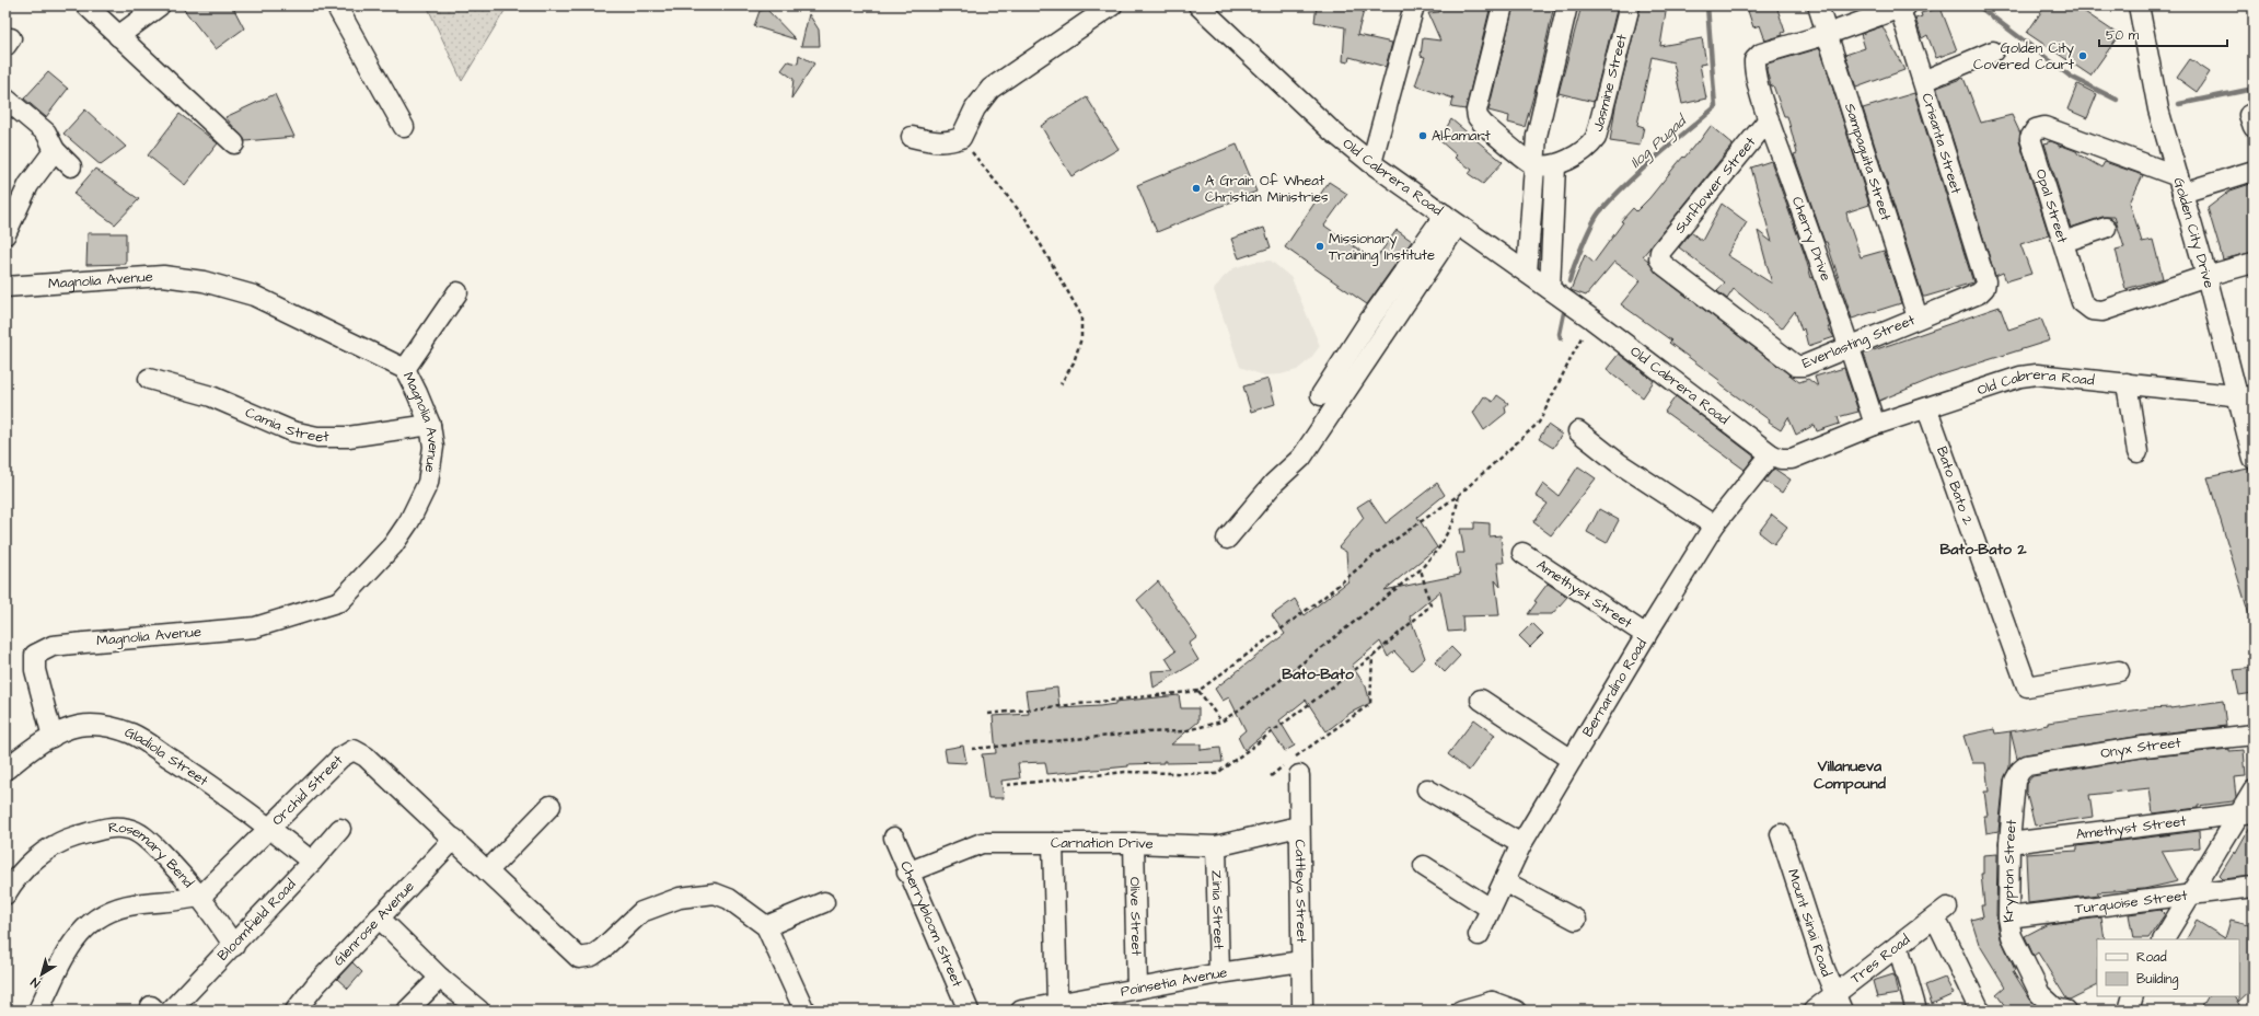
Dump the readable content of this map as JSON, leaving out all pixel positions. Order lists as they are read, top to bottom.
{
  "streets": {
    "street": [
      "Jasmine Street",
      "Crisanta Street",
      "Sampaguita Street",
      "Old Cabrera Road",
      "Sunflower Street",
      "Opal Street",
      "Golden City Drive",
      "Cherry Drive",
      "Magnolia Avenue",
      "Everlasting Street",
      "Camia Street",
      "Bato Bato 2",
      "Amethyst Street",
      "Bernardino Road",
      "Onyx Street",
      "Gladiola Street",
      "Orchid Street",
      "Carnation Drive",
      "Rosemary Bend",
      "Krypton Street",
      "Cattleya Street",
      "Turquoise Street",
      "Zinia Street",
      "Olive Street",
      "Bloomfield Road",
      "Mount Sinai Road",
      "Glenrose Avenue",
      "Cherrybloom Street",
      "Tres Road",
      "Poinsetia Avenue"
    ]
  },
  "crossings": [
    ["Crisanta Street", "Everlasting Street"],
    ["Sampaguita Street", "Cherry Drive"],
    ["Sampaguita Street", "Everlasting Street"],
    ["Old Cabrera Road", "Golden City Drive"],
    ["Old Cabrera Road", "Cherry Drive"],
    ["Old Cabrera Road", "Bato Bato 2"],
    ["Old Cabrera Road", "Bernardino Road"],
    ["Sunflower Street", "Cherry Drive"],
    ["Sunflower Street", "Everlasting Street"],
    ["Opal Street", "Golden City Drive"],
    ["Cherry Drive", "Everlasting Street"],
    ["Magnolia Avenue", "Camia Street"],
    ["Magnolia Avenue", "Gladiola Street"],
    ["Amethyst Street", "Bernardino Road"],
    ["Amethyst Street", "Krypton Street"],
    ["Onyx Street", "Krypton Street"],
    ["Gladiola Street", "Orchid Street"],
    ["Gladiola Street", "Bloomfield Road"],
    ["Orchid Street", "Rosemary Bend"],
    ["Orchid Street", "Glenrose Avenue"],
    ["Carnation Drive", "Cattleya Street"],
    ["Carnation Drive", "Zinia Street"],
    ["Carnation Drive", "Olive Street"],
    ["Carnation Drive", "Cherrybloom Street"],
    ["Rosemary Bend", "Bloomfield Road"],
    ["Krypton Street", "Turquoise Street"],
    ["Cattleya Street", "Poinsetia Avenue"],
    ["Zinia Street", "Poinsetia Avenue"],
    ["Olive Street", "Poinsetia Avenue"],
    ["Mount Sinai Road", "Tres Road"]
  ],
  "districts": ["Bato-Bato 2", "Bato-Bato", "Villanueva Compound"],
  "water": ["Ilog Pugad"],
  "places": [
    "Golden City Covered Court",
    "Alfamart",
    "A Grain Of Wheat Christian Ministries",
    "Missionary Training Institute"
  ],
  "legend": ["Road", "Building"],
  "scale_bar": "50 m",
  "north": "bottom left"
}
